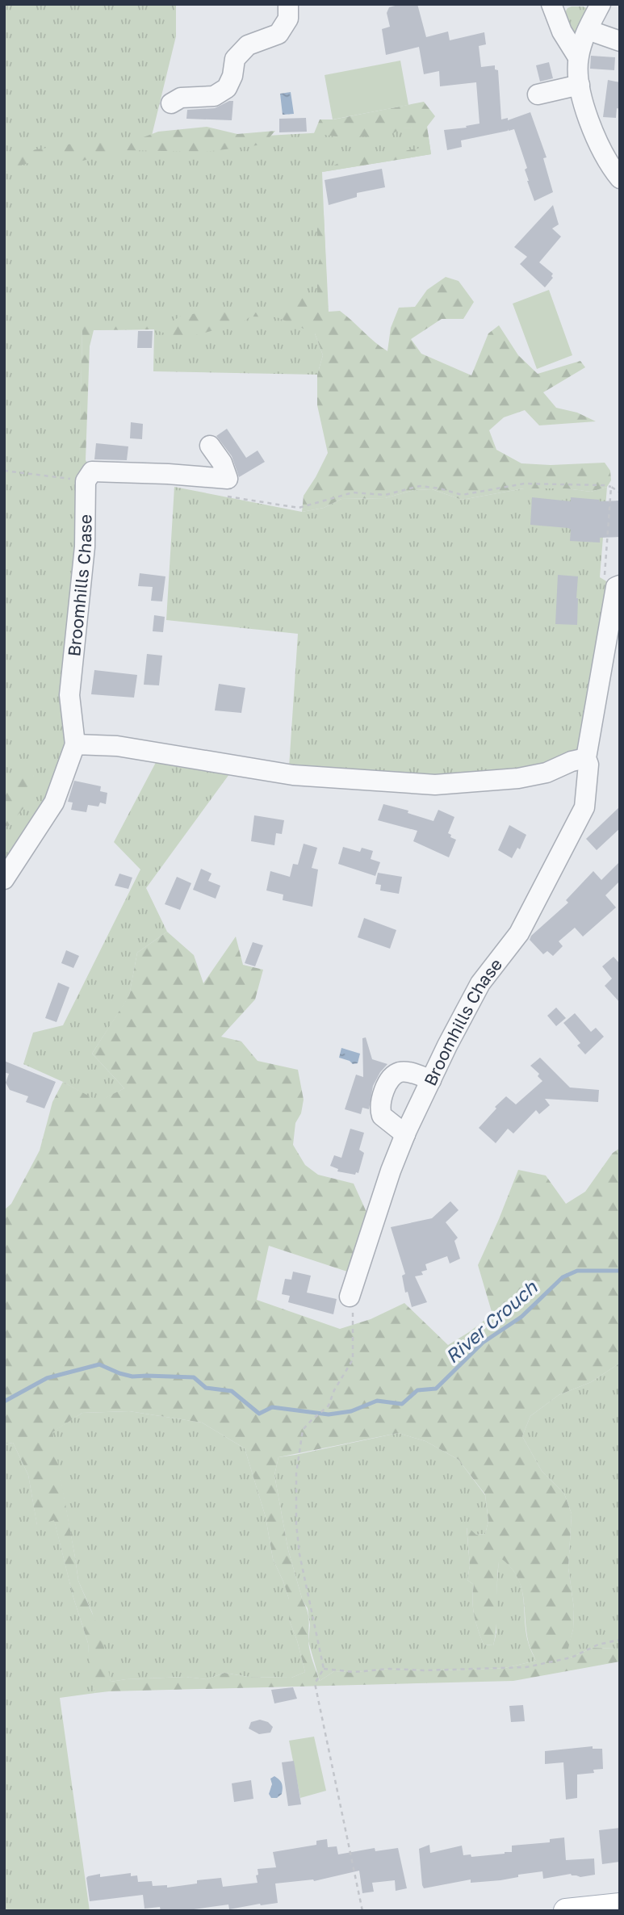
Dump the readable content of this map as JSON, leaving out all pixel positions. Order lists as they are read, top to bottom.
{
  "streets": {
    "street": ["Broomhills Chase"]
  },
  "water": ["River Crouch"]
}
